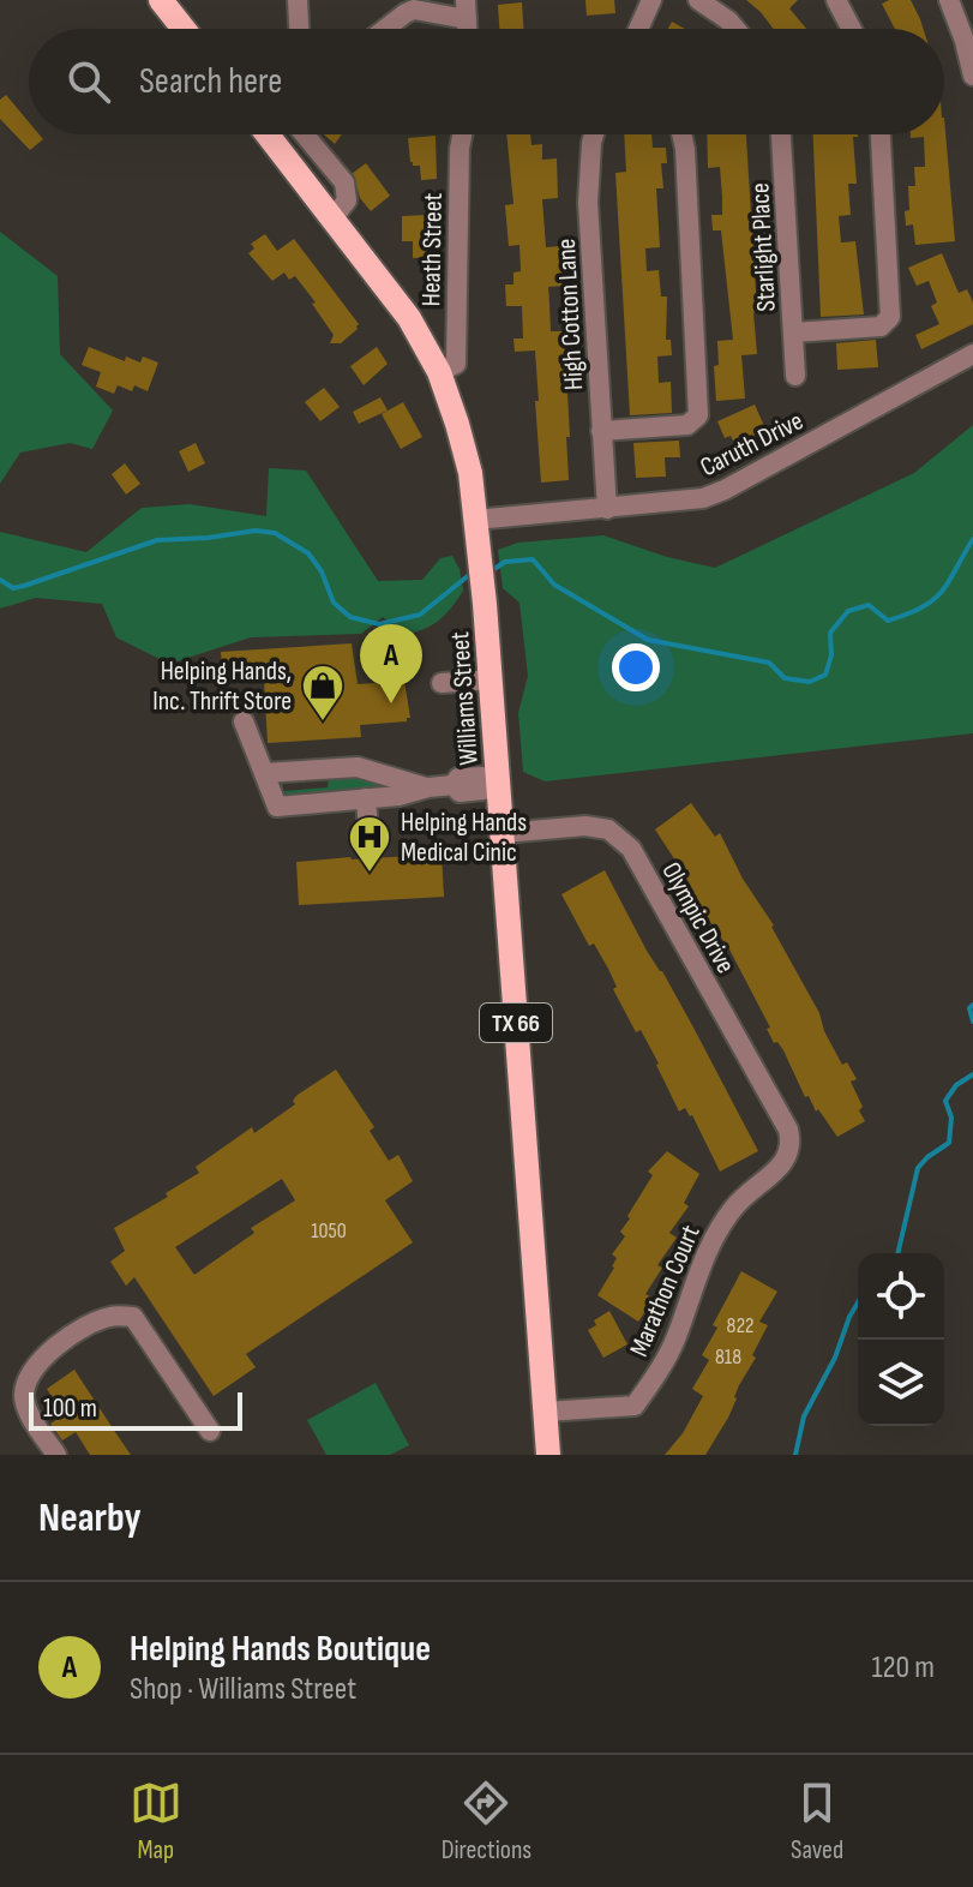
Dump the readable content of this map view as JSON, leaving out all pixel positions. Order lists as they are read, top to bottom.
{
  "streets": {
    "main road": ["Williams Street", "TX 66"],
    "street": [
      "Starlight Place",
      "Heath Street",
      "High Cotton Lane",
      "Caruth Drive",
      "Olympic Drive",
      "Marathon Court"
    ]
  },
  "crossings": [
    ["Heath Street", "Williams Street"],
    ["High Cotton Lane", "Caruth Drive"],
    ["Caruth Drive", "Williams Street"],
    ["Williams Street", "Olympic Drive"],
    ["Williams Street", "Marathon Court"],
    ["Olympic Drive", "Marathon Court"]
  ],
  "places": {
    "shop": ["Helping Hands, Inc. Thrift Store"],
    "hospital": ["Helping Hands Medical Cinic"]
  },
  "house_numbers": ["1050", "822", "818"],
  "scale_bar": "100 m",
  "page": {
    "search": "Search here",
    "pins": "A",
    "scale": "100 m",
    "heading": "Nearby",
    "list": [
      {
        "mark": "A",
        "name": "Helping Hands Boutique",
        "note": "Shop · Williams Street",
        "value": "120 m"
      }
    ],
    "nav": ["Map", "Directions", "Saved"]
  }
}
